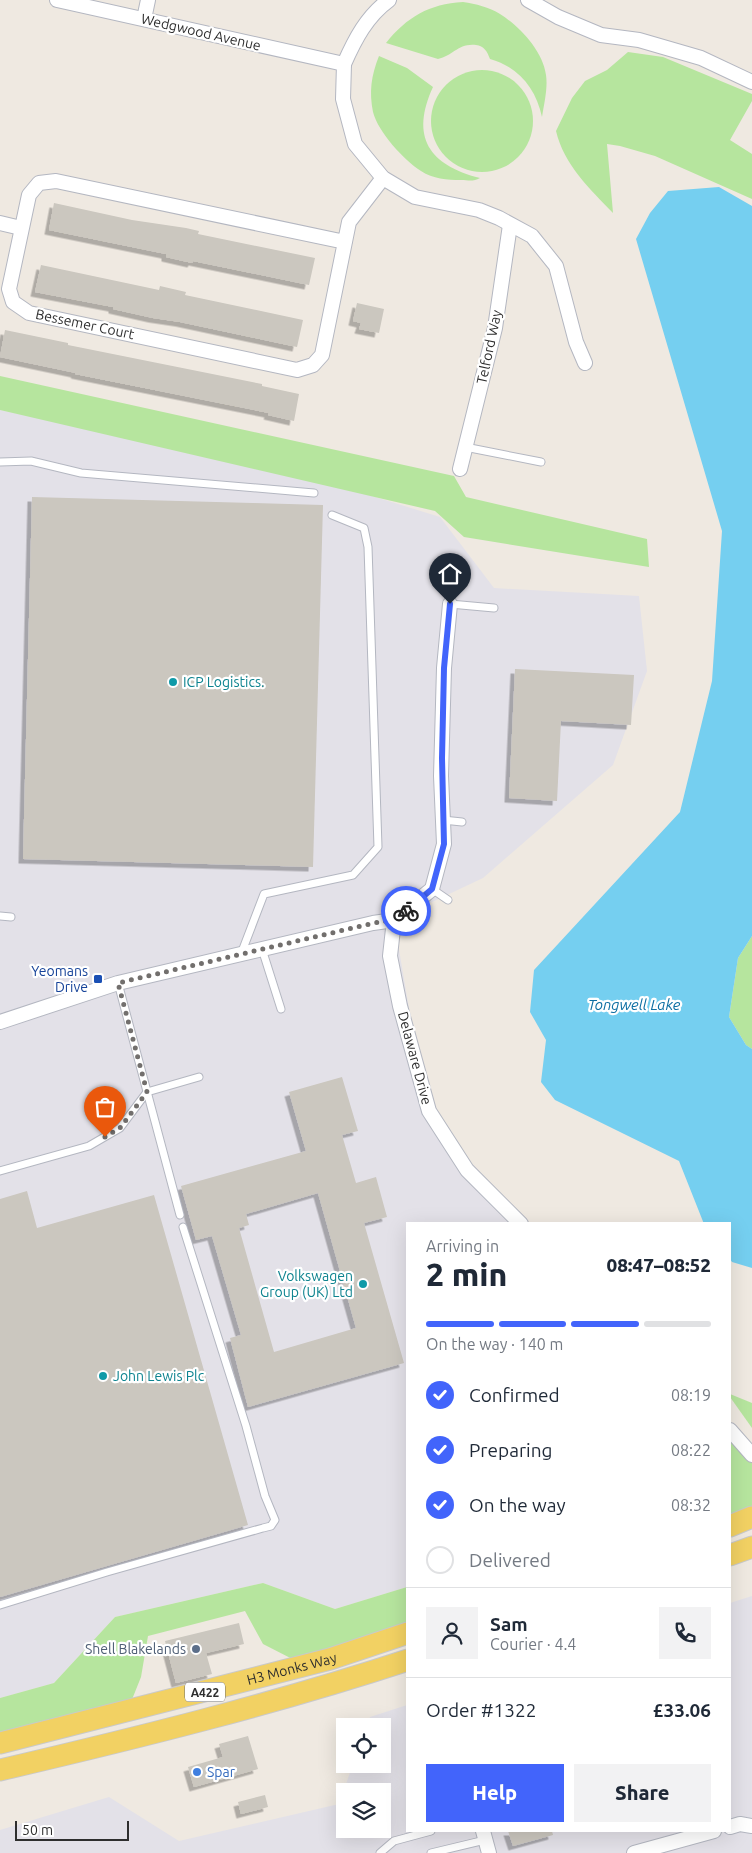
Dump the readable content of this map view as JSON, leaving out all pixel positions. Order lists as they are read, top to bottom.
{
  "streets": {
    "main road": ["H3 Monks Way", "A422"],
    "street": [
      "Wedgwood Avenue",
      "Bessemer Court",
      "Telford Way",
      "Delaware Drive"
    ]
  },
  "water": ["Tongwell Lake"],
  "places": {
    "other": [
      "ICP Logistics.",
      "Volkswagen Group (UK) Ltd",
      "John Lewis Plc",
      "Shell Blakelands",
      "Spar"
    ],
    "transit": ["Yeomans Drive"]
  },
  "scale_bar": "50 m",
  "page": {
    "heading": ["2 min", "Arriving in", "08:47–08:52"],
    "panel": [
      "Sam",
      "Courier · 4.4",
      "Order #1322",
      "£33.06"
    ],
    "bar": "On the way · 140 m",
    "list": [
      ["Confirmed", "08:19"],
      ["Preparing", "08:22"],
      ["On the way", "08:32"],
      "Delivered"
    ],
    "buttons": ["Help", "Share"],
    "scale": "50 m"
  }
}
